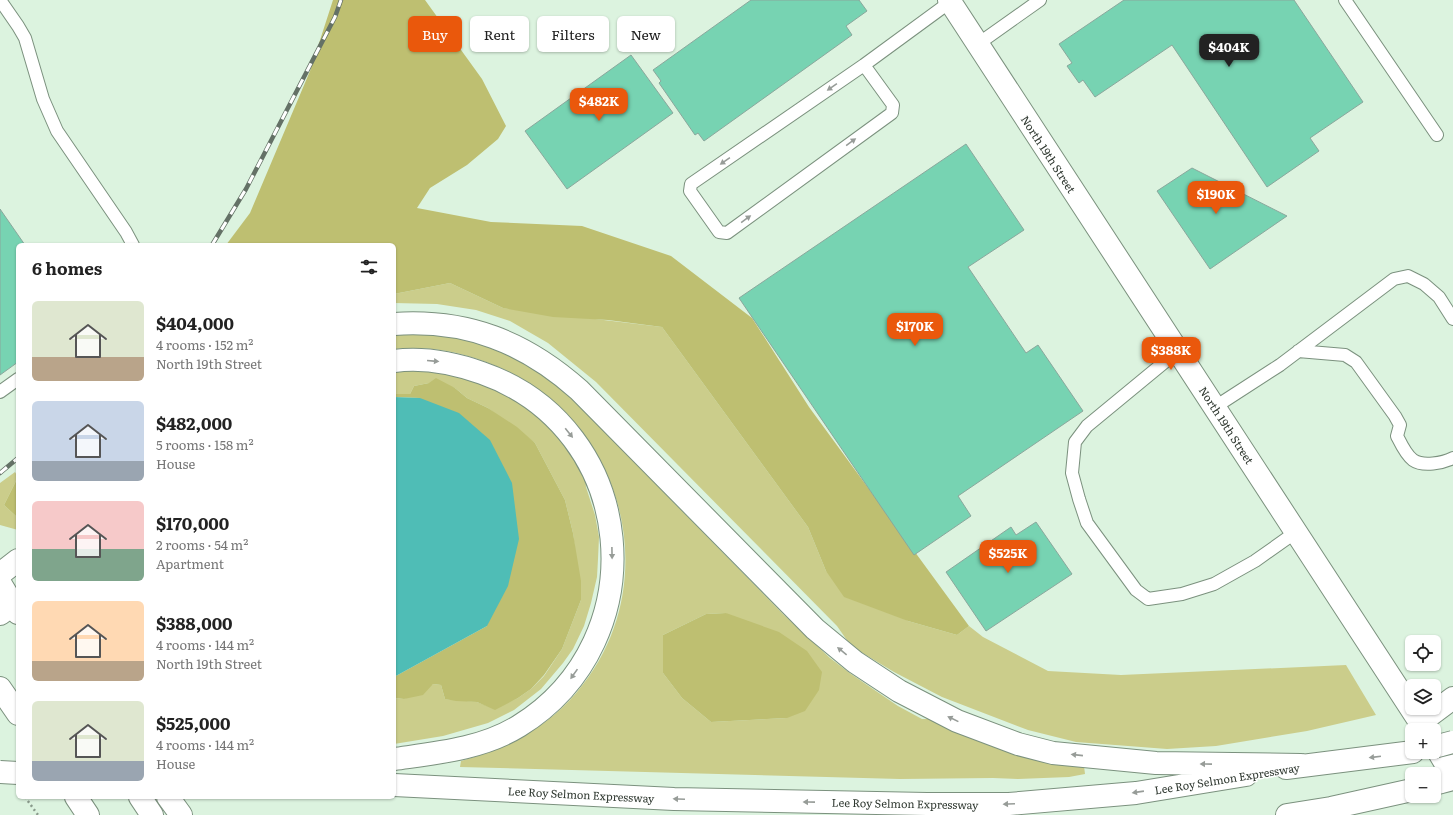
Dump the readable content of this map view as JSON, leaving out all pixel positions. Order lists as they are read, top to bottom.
{
  "streets": {
    "main road": ["North 19th Street", "Lee Roy Selmon Expressway"]
  },
  "one_way": ["Lee Roy Selmon Expressway"],
  "page": {
    "chip": [
      "Buy",
      "Rent",
      "Filters",
      "New"
    ],
    "price": [
      "$404K",
      "$482K",
      "$190K",
      "$170K",
      "$388K",
      "$525K"
    ],
    "heading": "6 homes",
    "list": [
      {
        "name": "$404,000",
        "note": "4 rooms · 152 m² · North 19th Street"
      },
      {
        "name": "$482,000",
        "note": "5 rooms · 158 m² · House"
      },
      {
        "name": "$170,000",
        "note": "2 rooms · 54 m² · Apartment"
      },
      {
        "name": "$388,000",
        "note": "4 rooms · 144 m² · North 19th Street"
      },
      {
        "name": "$525,000",
        "note": "4 rooms · 144 m² · House"
      }
    ],
    "map_buttons": ["+", "−"]
  }
}
